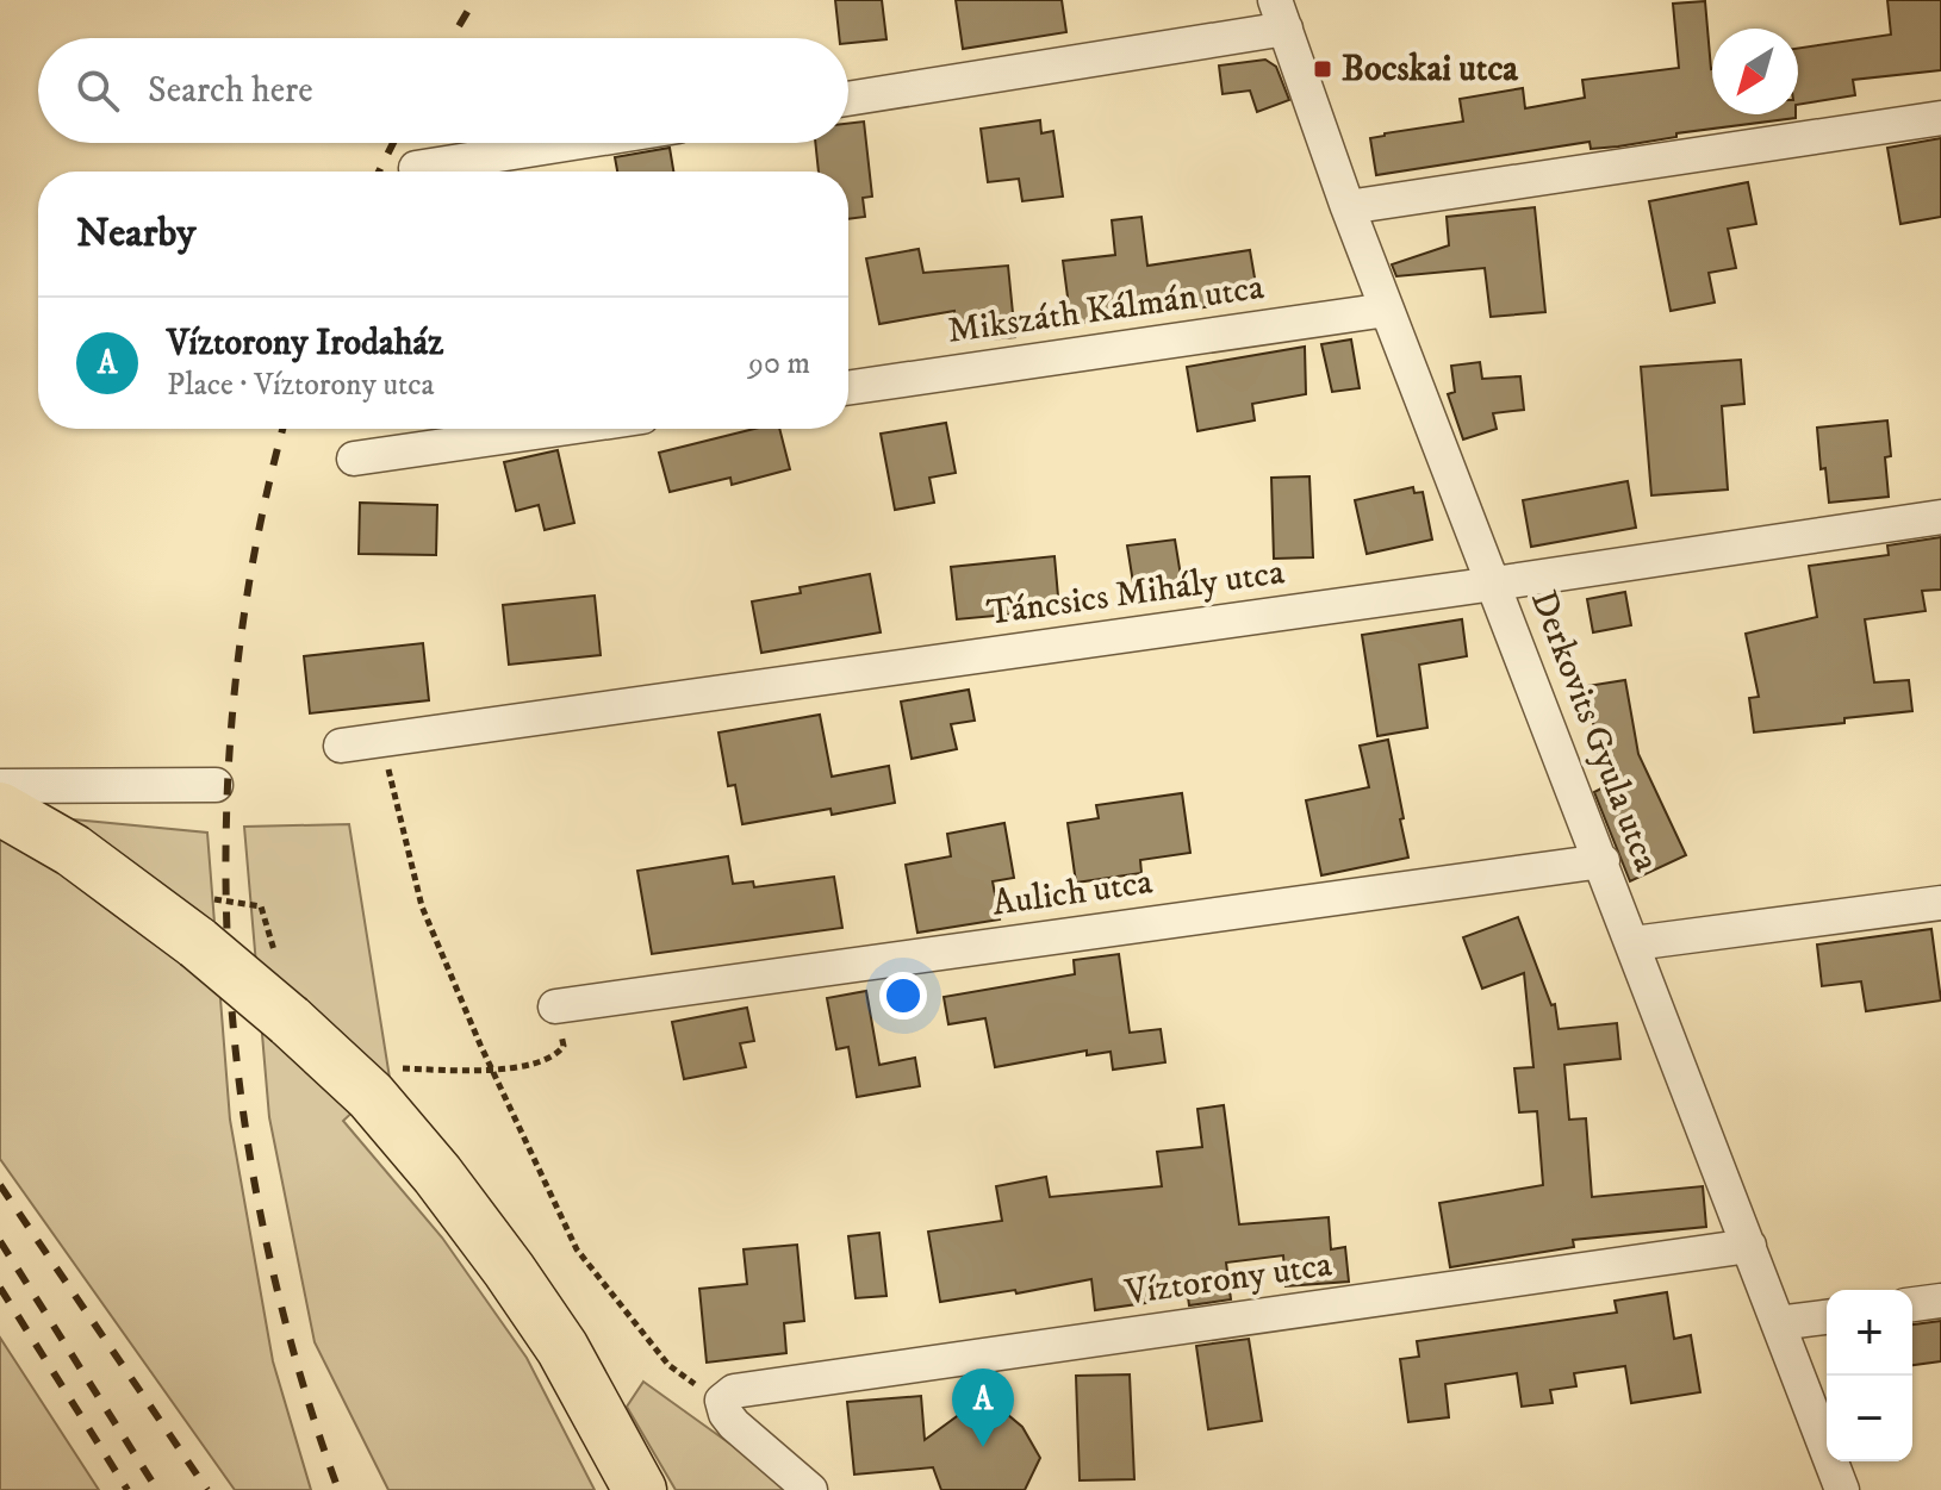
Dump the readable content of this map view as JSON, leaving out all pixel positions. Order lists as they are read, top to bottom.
{
  "streets": {
    "street": [
      "Mikszáth Kálmán utca",
      "Táncsics Mihály utca",
      "Derkovits Gyula utca",
      "Aulich utca",
      "Víztorony utca"
    ]
  },
  "crossings": [
    ["Mikszáth Kálmán utca", "Derkovits Gyula utca"],
    ["Táncsics Mihály utca", "Derkovits Gyula utca"],
    ["Derkovits Gyula utca", "Aulich utca"],
    ["Derkovits Gyula utca", "Víztorony utca"]
  ],
  "places": {
    "transit": ["Bocskai utca"]
  },
  "north": "bottom left",
  "page": {
    "search": "Search here",
    "heading": "Nearby",
    "list": [
      {
        "mark": "A",
        "name": "Víztorony Irodaház",
        "note": "Place · Víztorony utca",
        "value": "90 m"
      }
    ],
    "map_buttons": ["+", "−"],
    "pins": "A"
  }
}
